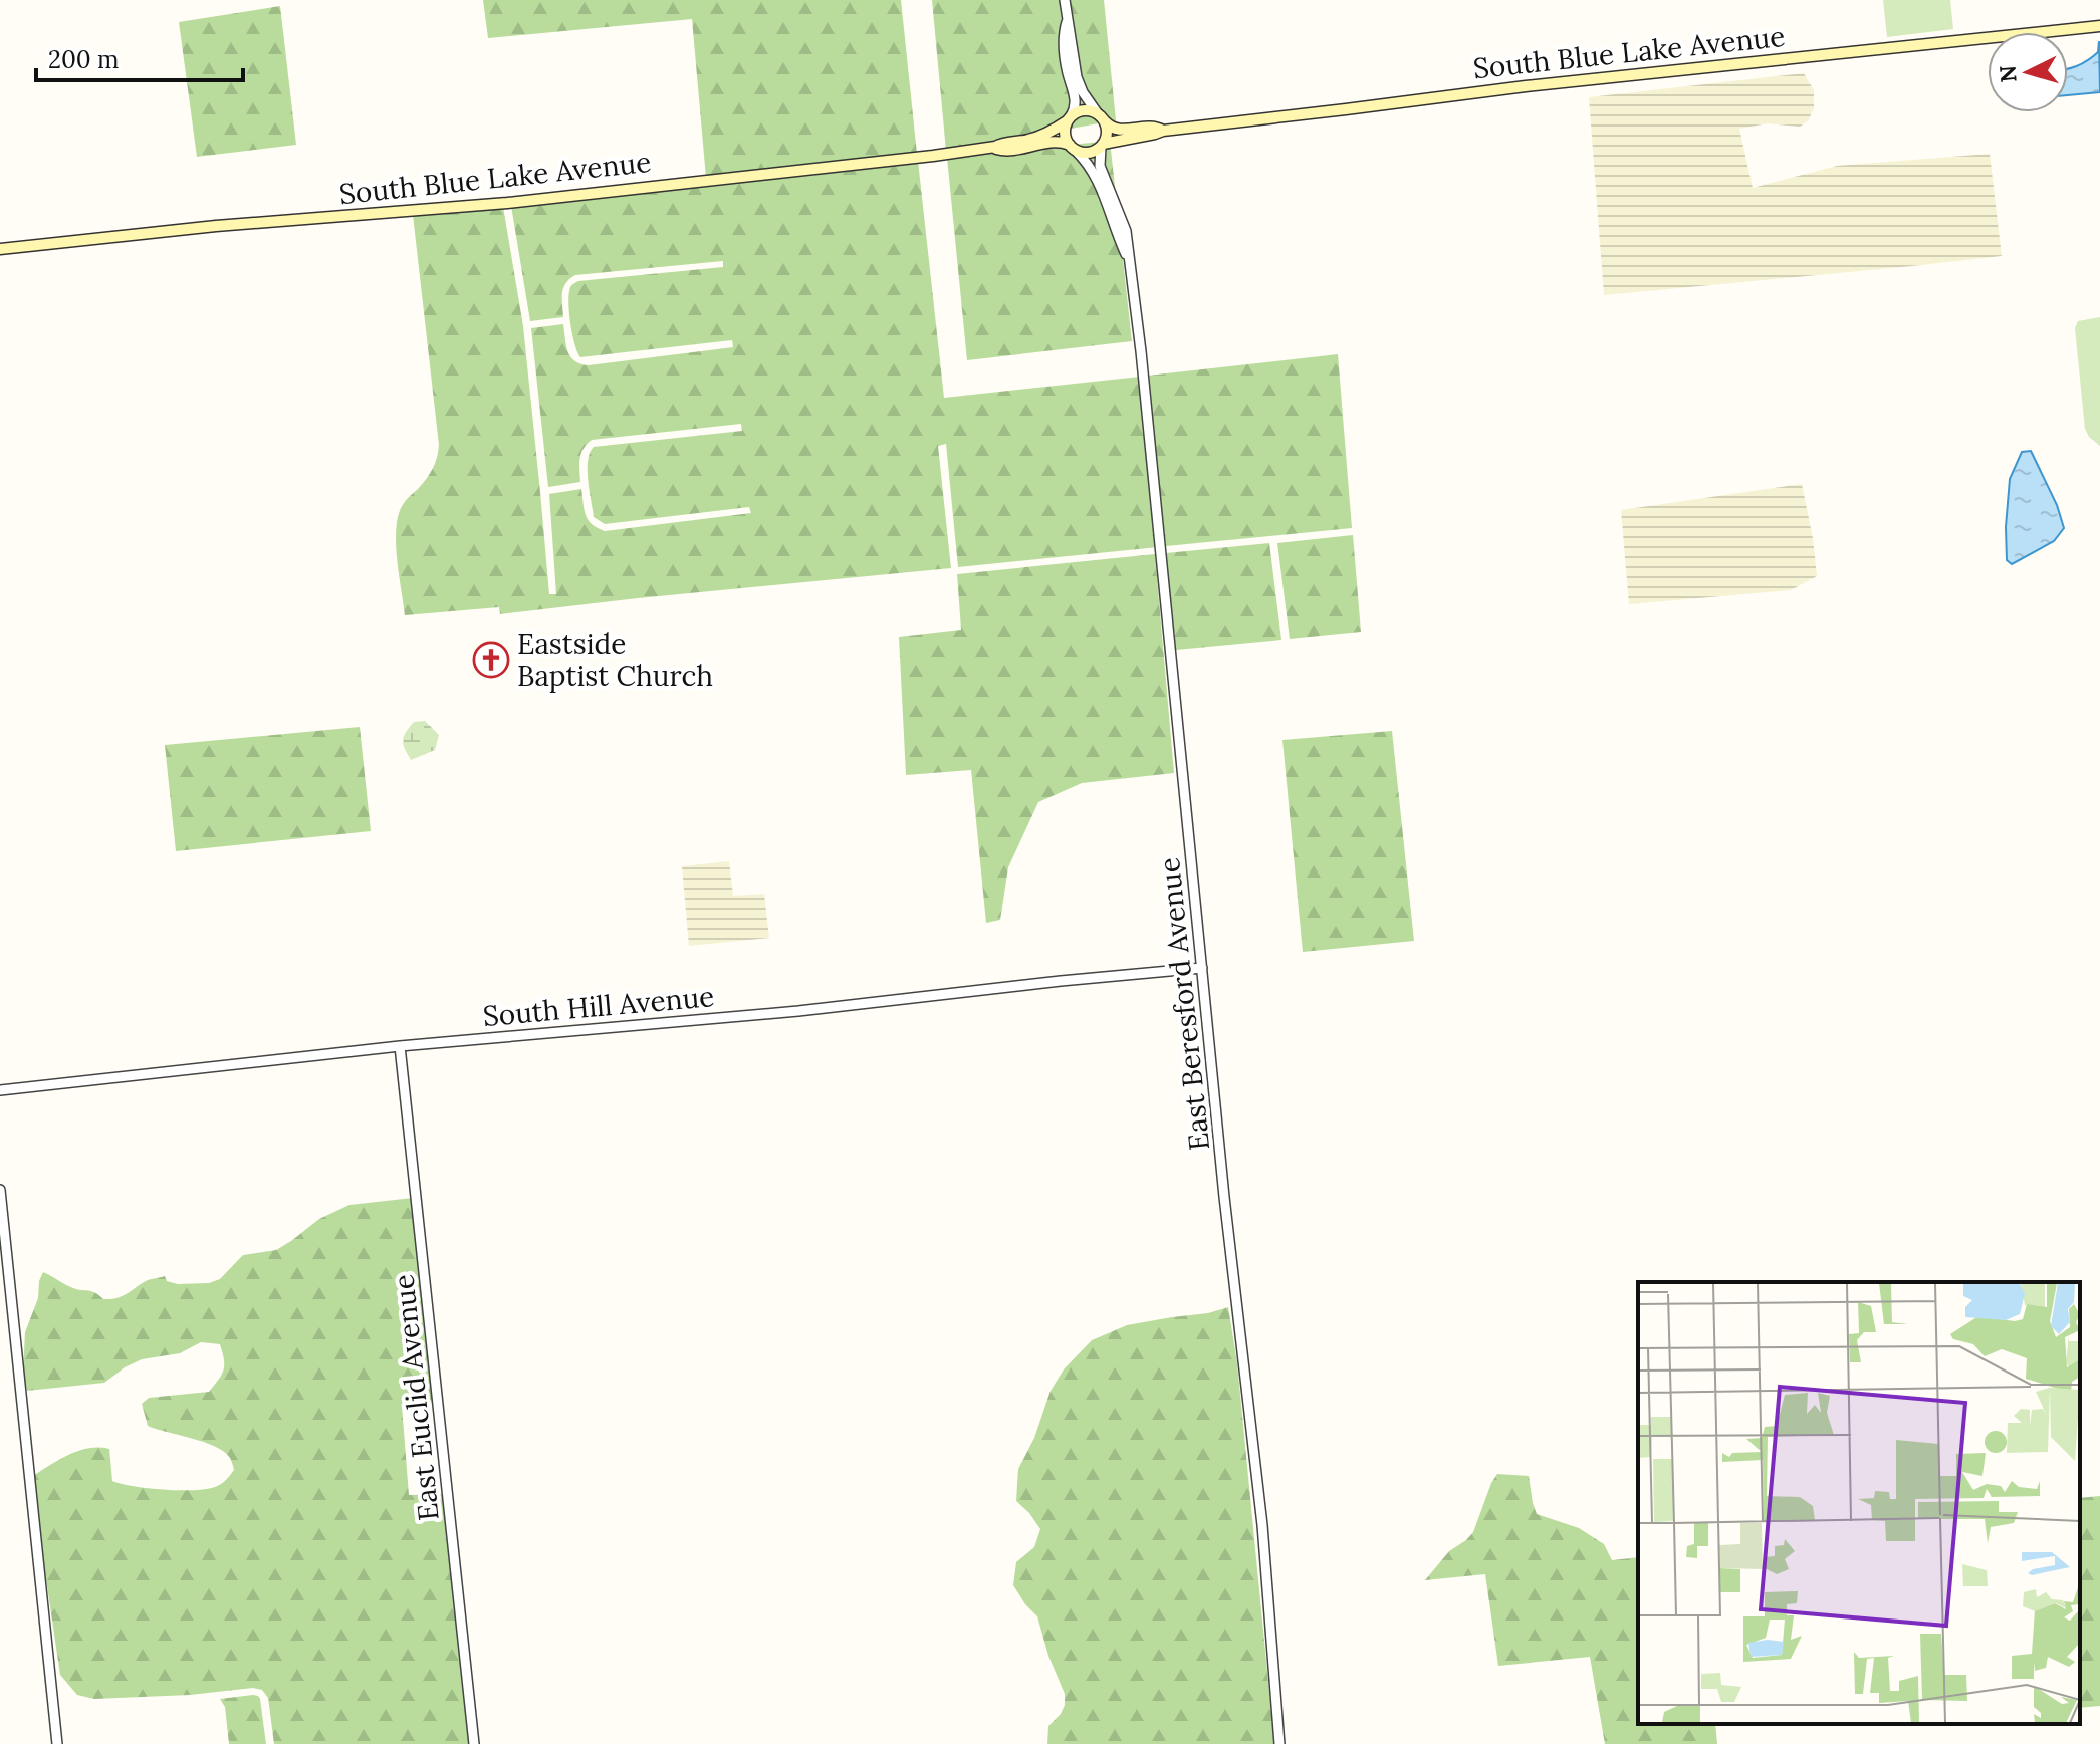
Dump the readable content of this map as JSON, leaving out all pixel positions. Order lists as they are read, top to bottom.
{
  "streets": {
    "main road": ["South Blue Lake Avenue"],
    "street": ["East Beresford Avenue", "South Hill Avenue", "East Euclid Avenue"]
  },
  "crossings": [
    ["South Blue Lake Avenue", "East Beresford Avenue"],
    ["East Beresford Avenue", "South Hill Avenue"],
    ["South Hill Avenue", "East Euclid Avenue"]
  ],
  "places": {
    "church": ["Eastside Baptist Church"]
  },
  "scale_bar": "200 m",
  "north": "left"
}
